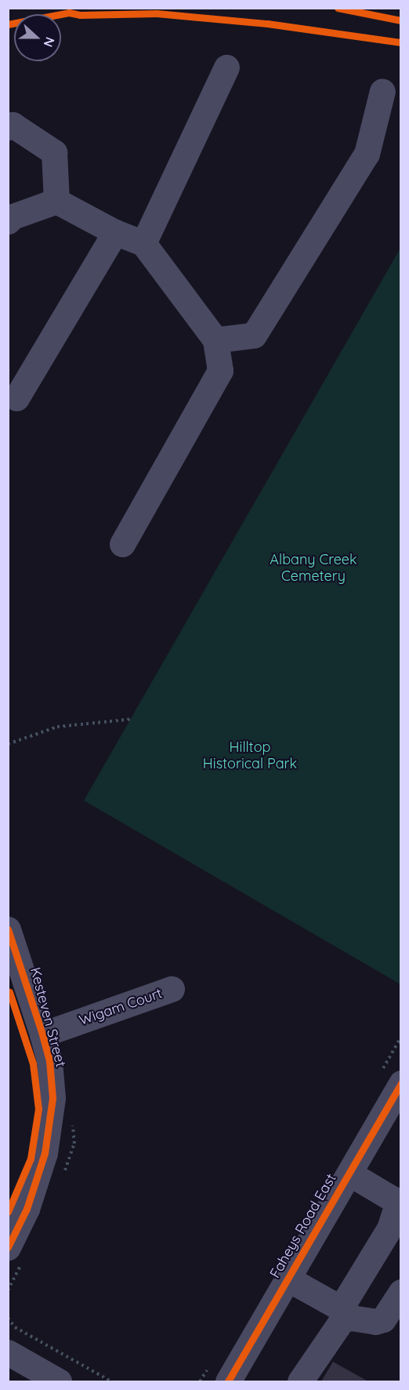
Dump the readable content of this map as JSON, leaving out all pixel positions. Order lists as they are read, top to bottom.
{
  "streets": {
    "street": ["Wigam Court", "Kesteven Street", "Faheys Road East"]
  },
  "crossings": [
    ["Wigam Court", "Kesteven Street"]
  ],
  "parks": ["Albany Creek Cemetery", "Hilltop Historical Park"],
  "north": "right"
}
